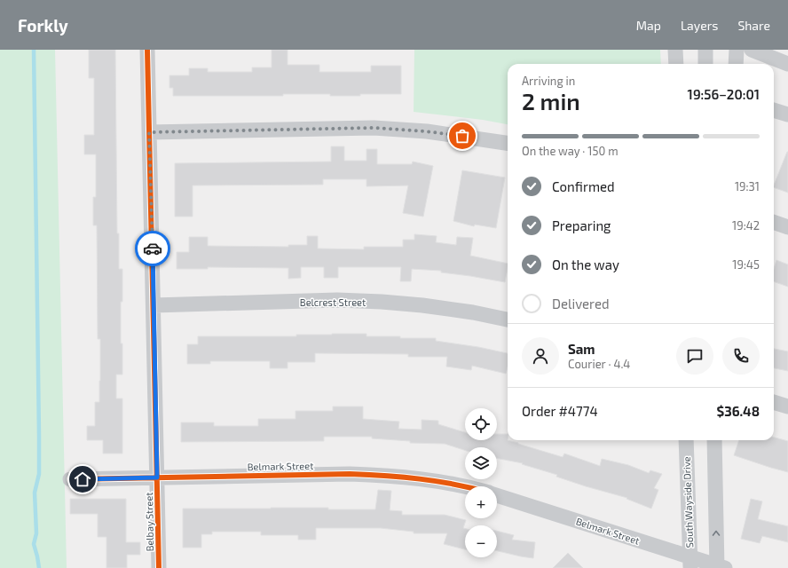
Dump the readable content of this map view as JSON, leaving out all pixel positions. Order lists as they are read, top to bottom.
{
  "streets": {
    "street": [
      "Belcrest Street",
      "Belmark Street",
      "South Wayside Drive",
      "Belbay Street"
    ]
  },
  "crossings": [
    ["Belcrest Street", "Belbay Street"],
    ["Belmark Street", "South Wayside Drive"],
    ["Belmark Street", "Belbay Street"]
  ],
  "page": {
    "header": "Forkly",
    "nav": ["Map", "Layers", "Share"],
    "heading": ["2 min", "Arriving in", "19:56–20:01"],
    "panel": [
      "Sam",
      "Courier · 4.4",
      "Order #4774",
      "$36.48"
    ],
    "bar": "On the way · 150 m",
    "list": [
      ["Confirmed", "19:31"],
      ["Preparing", "19:42"],
      ["On the way", "19:45"],
      "Delivered"
    ],
    "map_buttons": ["+", "−"]
  }
}
